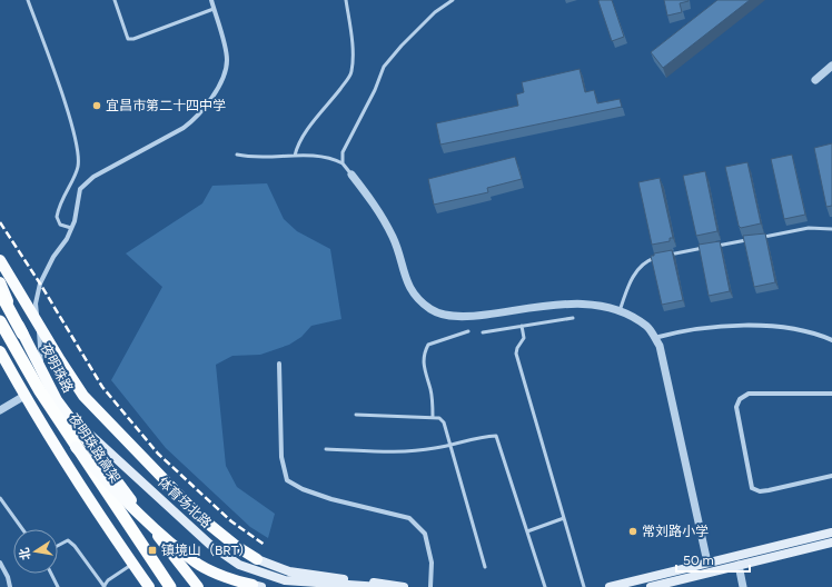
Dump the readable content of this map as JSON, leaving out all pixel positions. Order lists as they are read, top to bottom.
{
  "streets": {
    "highway": ["夜明珠路高架"],
    "main road": ["夜明珠路", "体育场北路"]
  },
  "places": {
    "other": ["宜昌市第二十四中学", "常刘路小学"],
    "transit": ["镇境山（BRT）"]
  },
  "scale_bar": "50 m",
  "north": "left"
}
